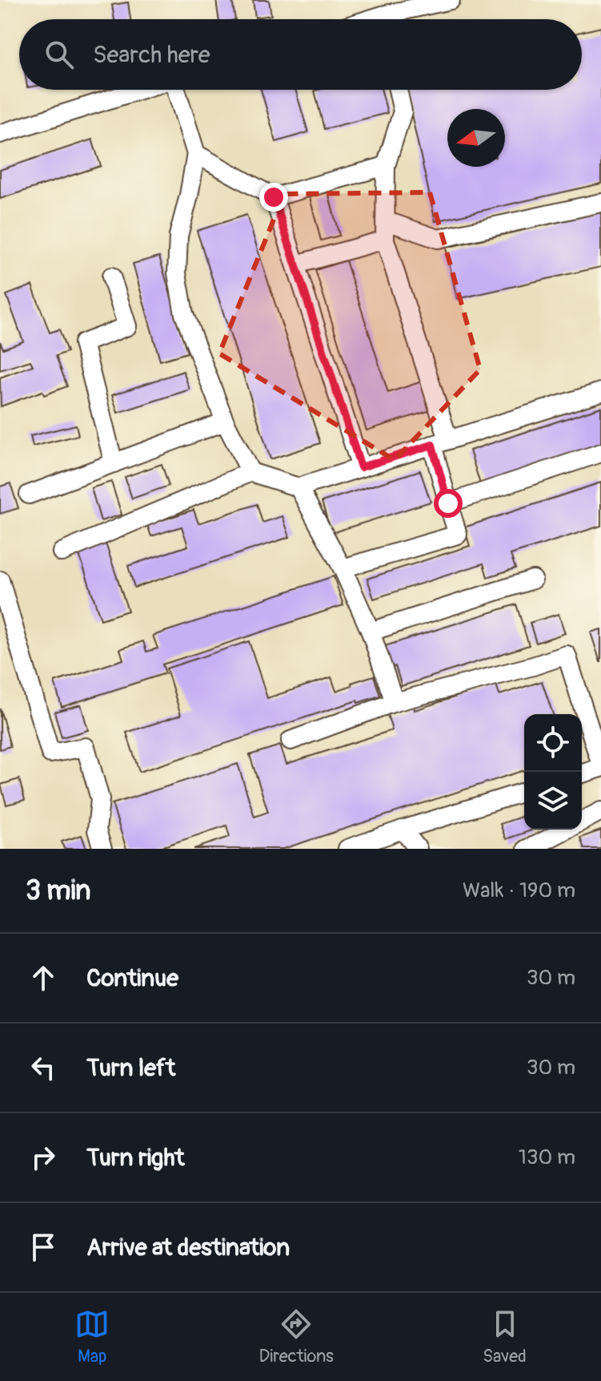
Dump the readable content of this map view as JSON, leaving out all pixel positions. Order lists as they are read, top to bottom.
{
  "north": "left",
  "page": {
    "search": "Search here",
    "heading": ["3 min", "Walk · 190 m"],
    "list": [
      ["Continue", "30 m"],
      ["Turn left", "30 m"],
      ["Turn right", "130 m"],
      "Arrive at destination"
    ],
    "nav": ["Map", "Directions", "Saved"]
  }
}
